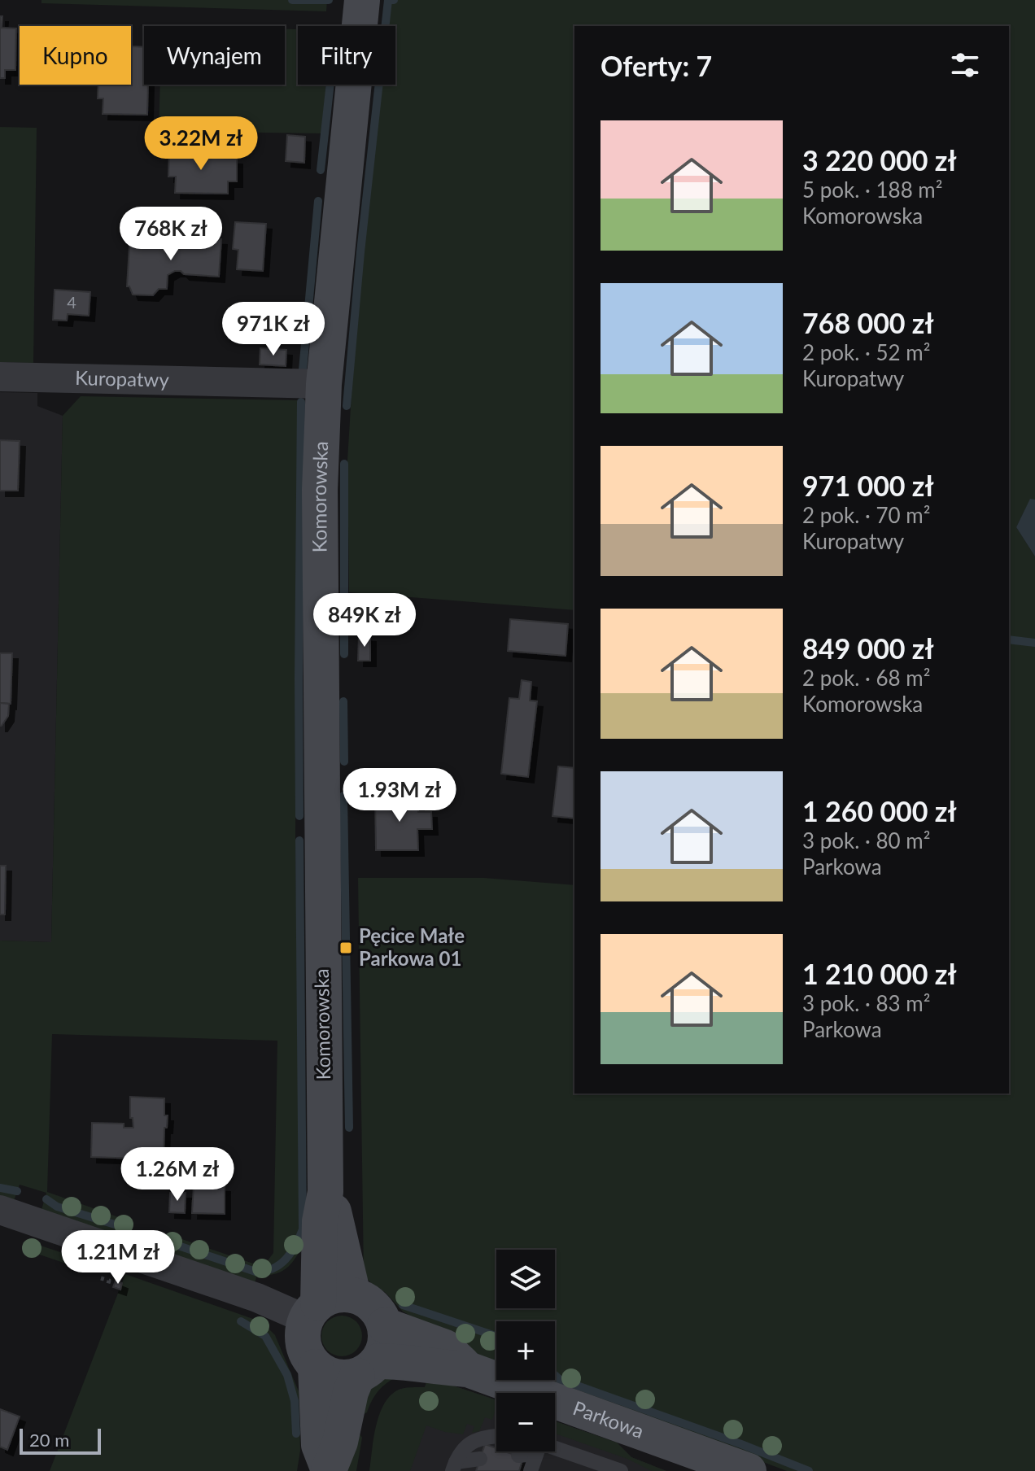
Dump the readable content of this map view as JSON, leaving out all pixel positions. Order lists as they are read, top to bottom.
{
  "streets": {
    "street": ["Kuropatwy", "Komorowska", "Parkowa"]
  },
  "crossings": [
    ["Kuropatwy", "Komorowska"],
    ["Komorowska", "Parkowa"]
  ],
  "places": {
    "transit": ["Pęcice Małe Parkowa 01"]
  },
  "house_numbers": ["4"],
  "scale_bar": "20 m",
  "page": {
    "chip": ["Kupno", "Wynajem", "Filtry"],
    "heading": "Oferty: 7",
    "list": [
      {
        "name": "3 220 000 zł",
        "note": "5 pok. · 188 m² · Komorowska"
      },
      {
        "name": "768 000 zł",
        "note": "2 pok. · 52 m² · Kuropatwy"
      },
      {
        "name": "971 000 zł",
        "note": "2 pok. · 70 m² · Kuropatwy"
      },
      {
        "name": "849 000 zł",
        "note": "2 pok. · 68 m² · Komorowska"
      },
      {
        "name": "1 260 000 zł",
        "note": "3 pok. · 80 m² · Parkowa"
      },
      {
        "name": "1 210 000 zł",
        "note": "3 pok. · 83 m² · Parkowa"
      }
    ],
    "price": [
      "3.22M zł",
      "768K zł",
      "971K zł",
      "849K zł",
      "1.93M zł",
      "1.26M zł",
      "1.21M zł"
    ],
    "map_buttons": ["+", "−"],
    "scale": "20 m"
  }
}
